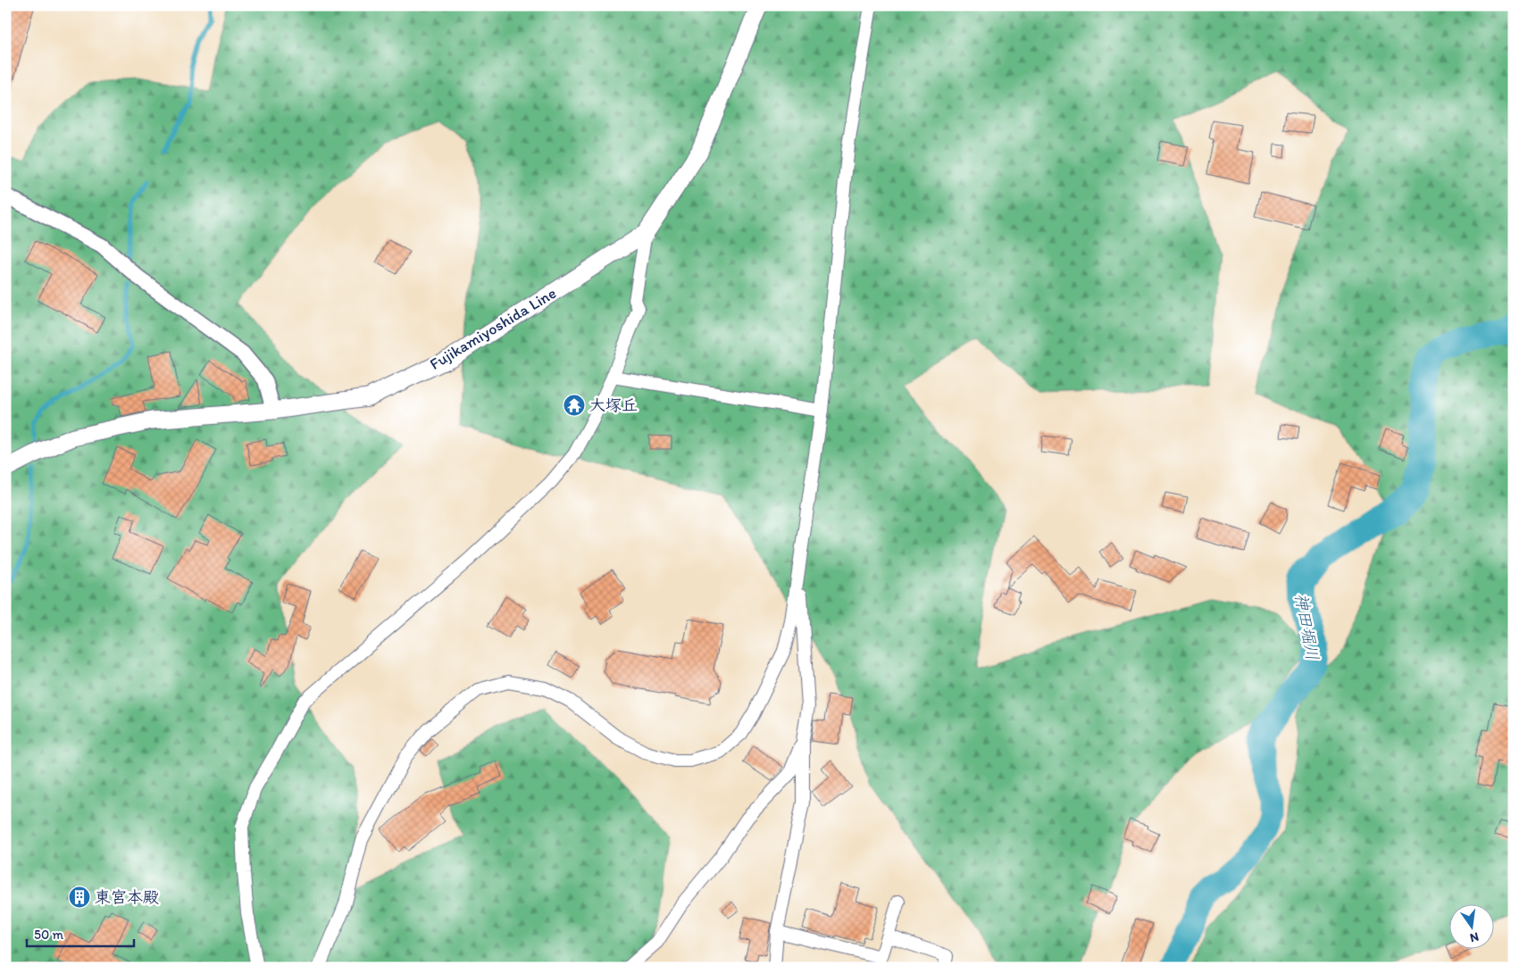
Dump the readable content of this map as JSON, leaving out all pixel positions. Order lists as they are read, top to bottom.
{
  "streets": {
    "main road": ["Fujikamiyoshida Line"]
  },
  "water": ["神田堀川"],
  "places": {
    "temple": ["大塚丘"],
    "building": ["東宮本殿"]
  },
  "scale_bar": "50 m",
  "north": "bottom"
}
